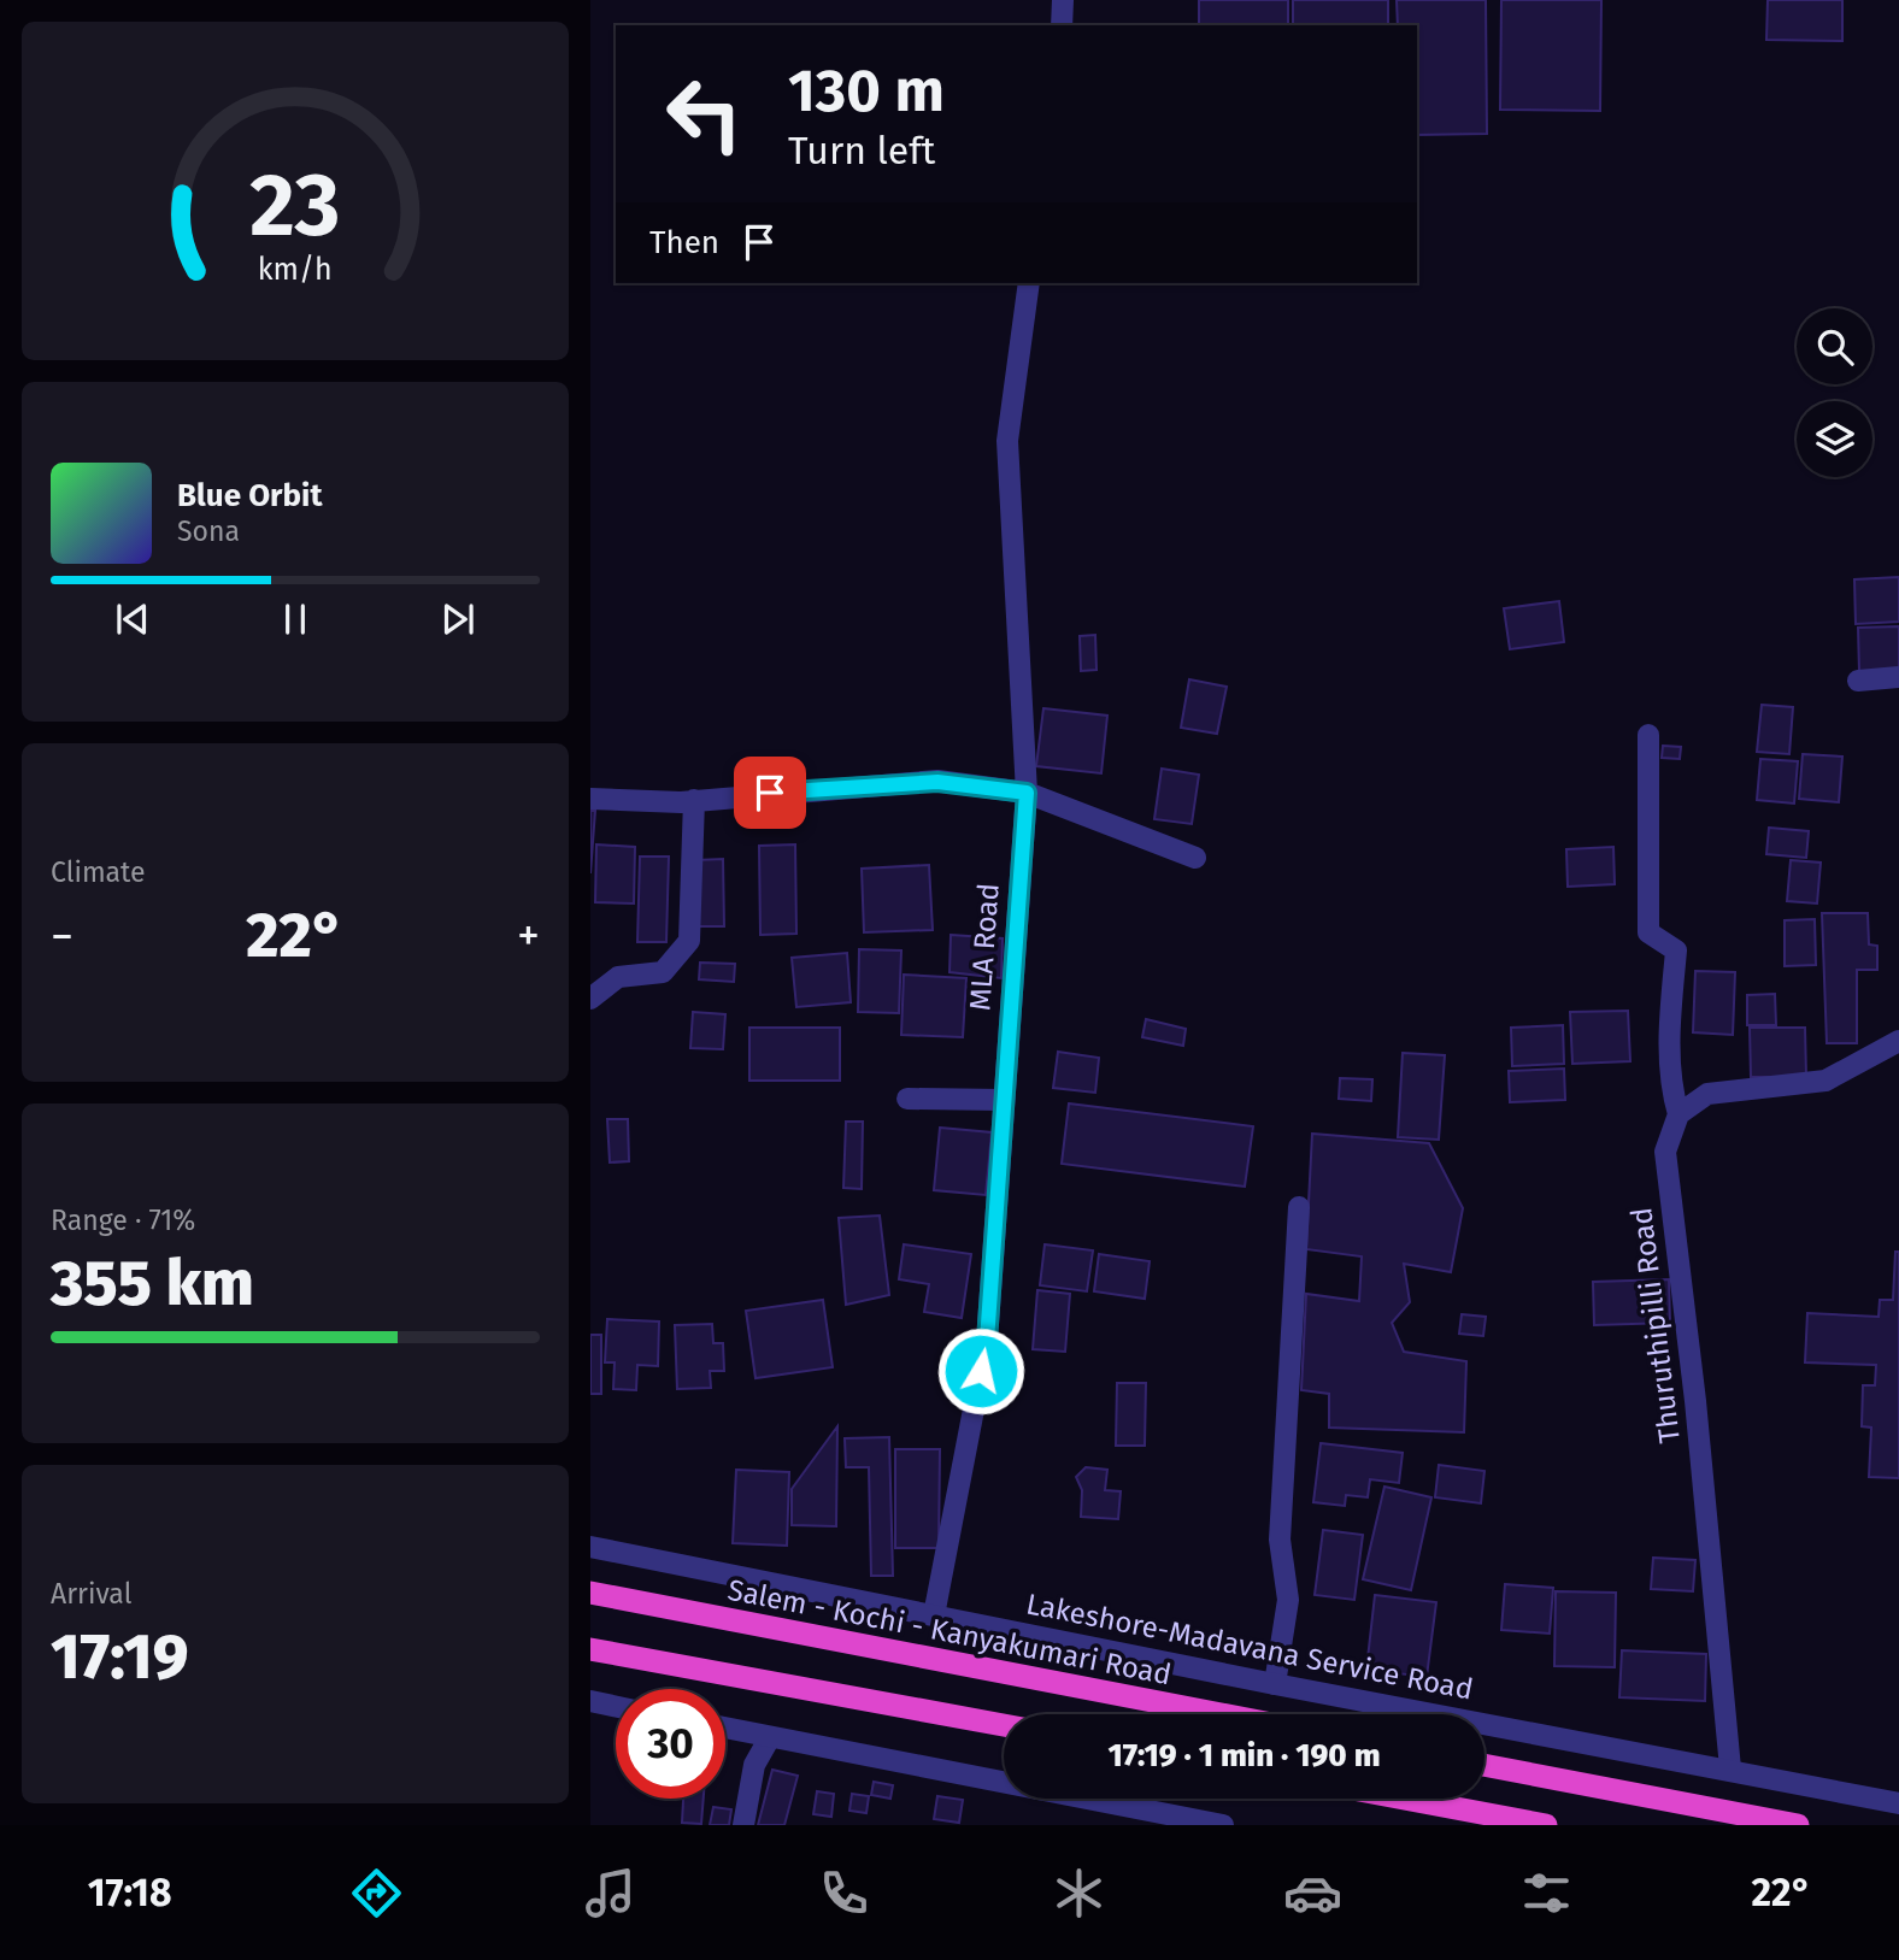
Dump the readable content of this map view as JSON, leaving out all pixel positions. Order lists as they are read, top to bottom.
{
  "streets": {
    "highway": ["Salem - Kochi - Kanyakumari Road"],
    "street": ["MLA Road", "Thuruthipilli Road", "Lakeshore-Madavana Service Road"]
  },
  "crossings": [
    ["MLA Road", "Lakeshore-Madavana Service Road"],
    ["Thuruthipilli Road", "Lakeshore-Madavana Service Road"]
  ],
  "page": {
    "turn": ["130 m", "Turn left"],
    "then": "Then",
    "song": ["Blue Orbit", "Sona"],
    "tile": [
      "Climate",
      ["Range · 71%", "355 km"],
      ["Arrival", "17:19"]
    ],
    "heat": ["−", "22°", "+"],
    "limit": "30",
    "trip": "17:19 · 1 min · 190 m",
    "tabs": ["17:18", "22°"],
    "gauge": ["23", "km/h"]
  }
}
